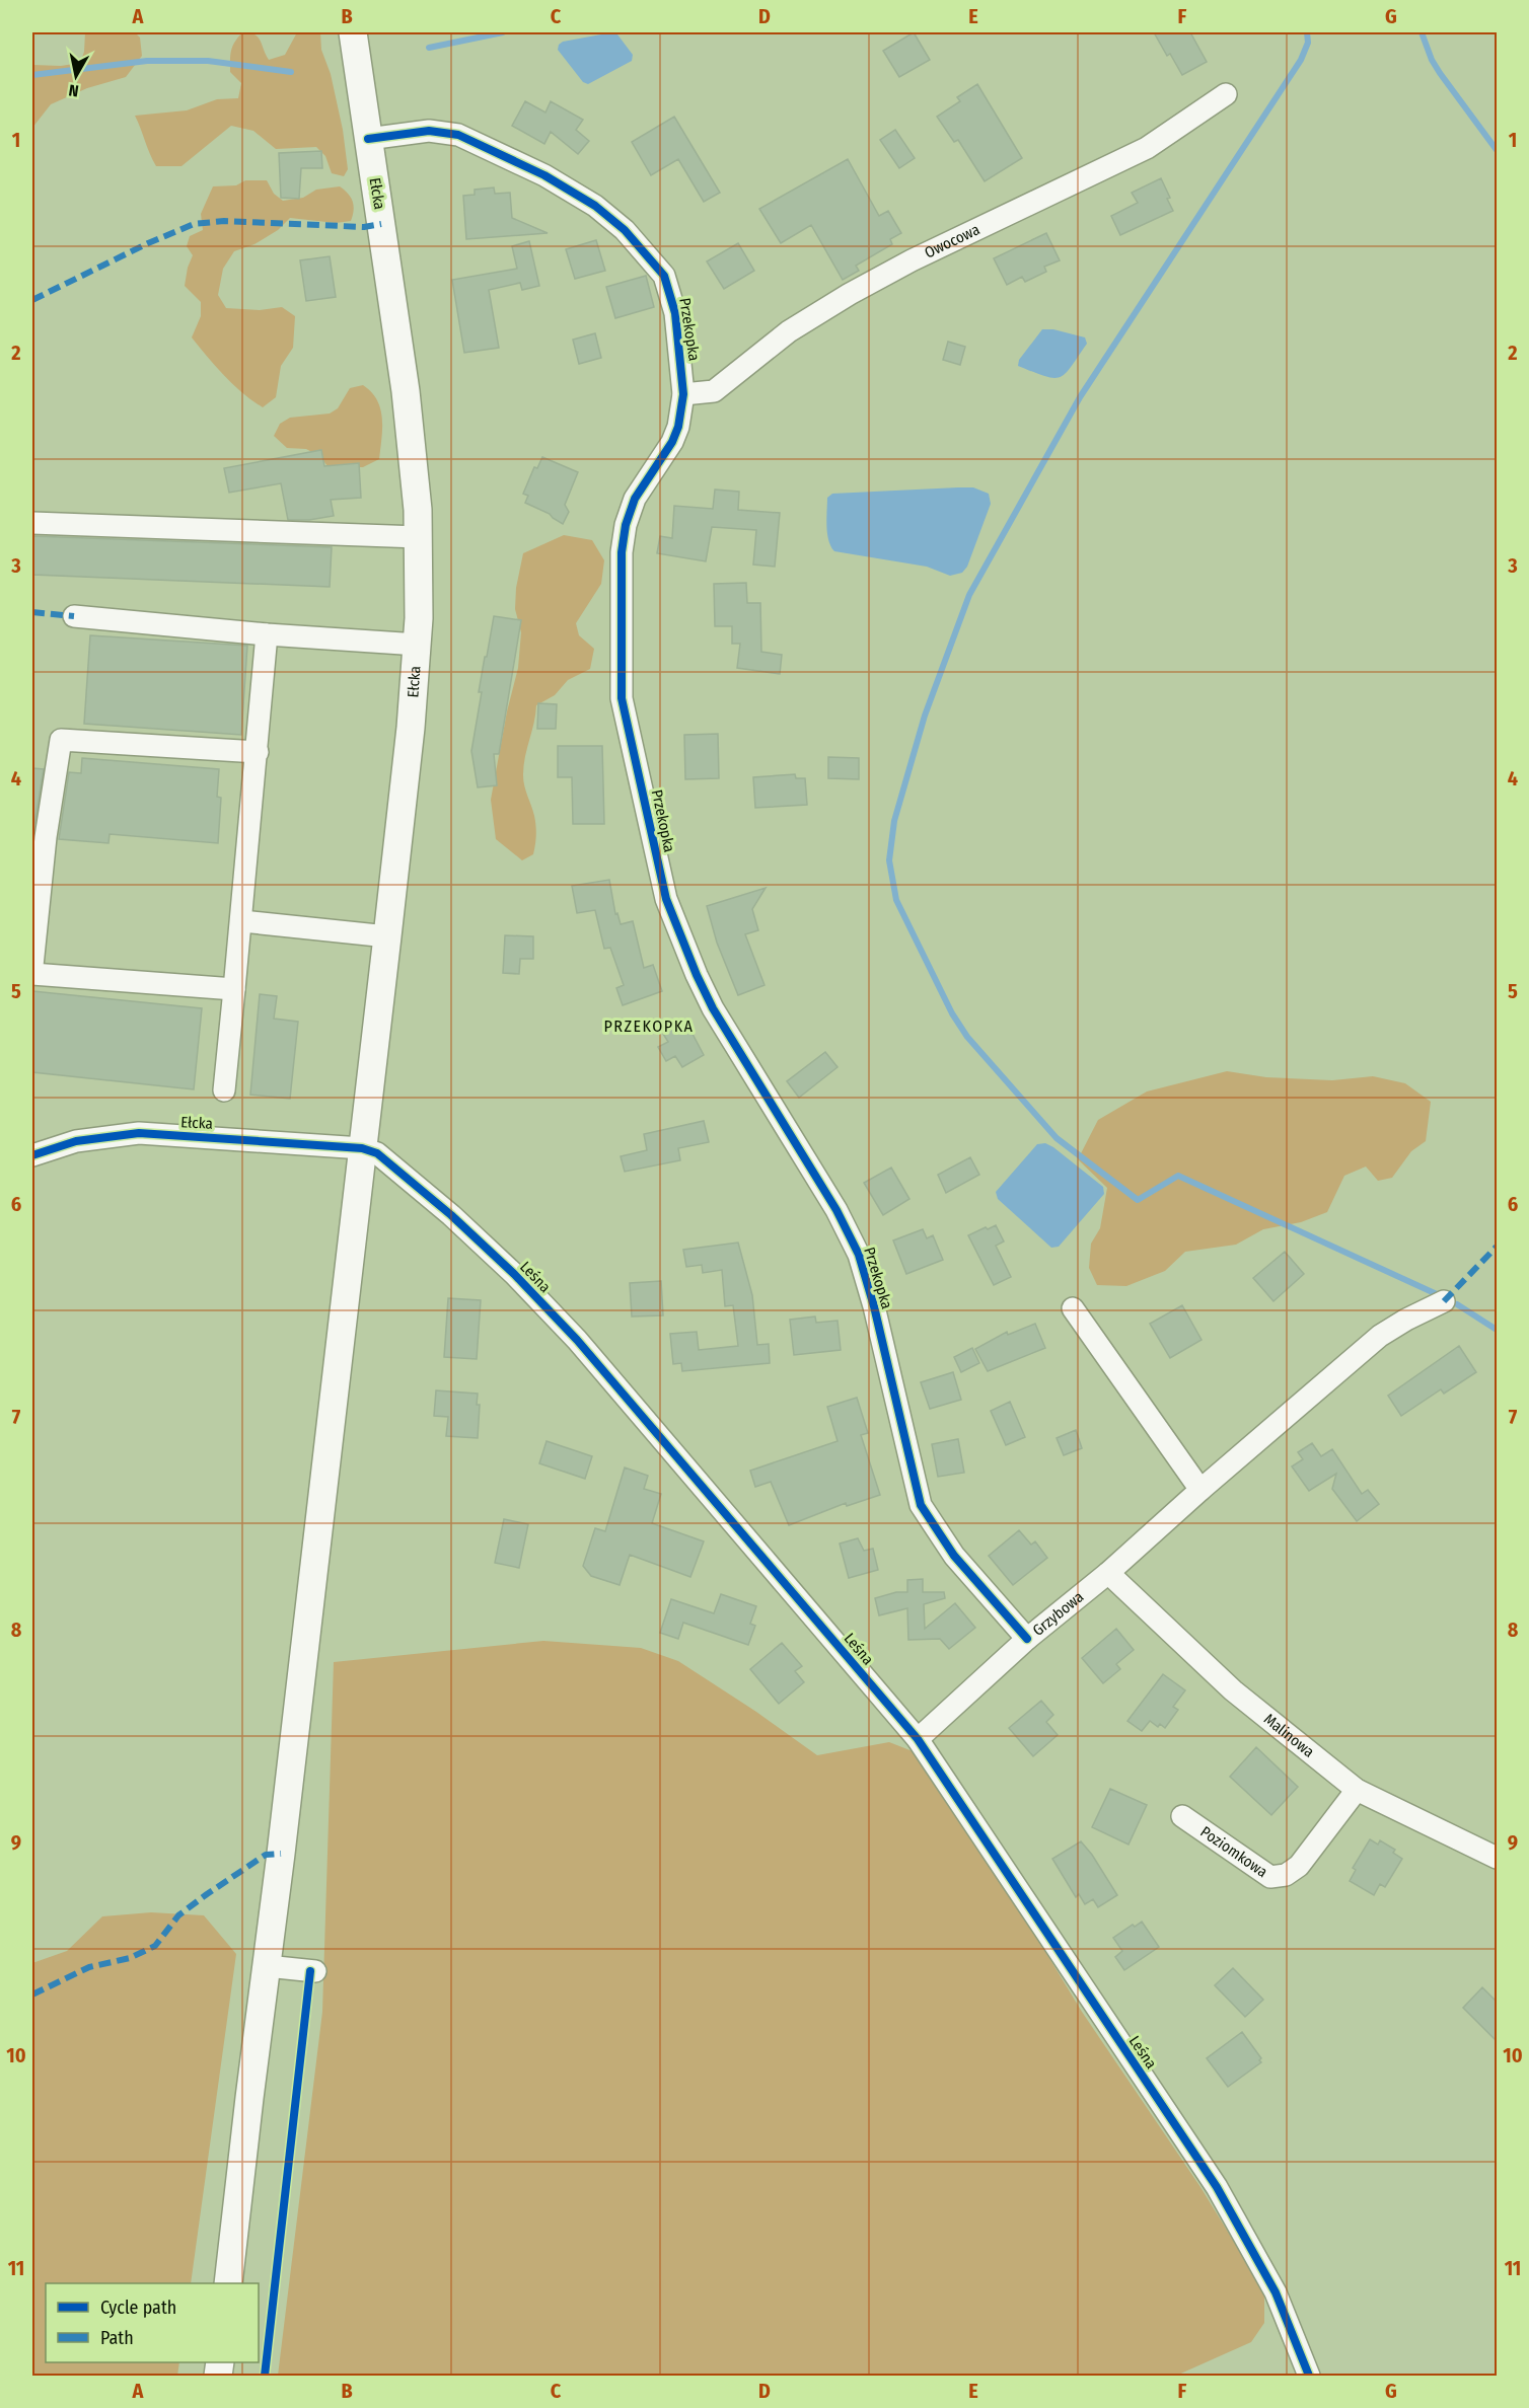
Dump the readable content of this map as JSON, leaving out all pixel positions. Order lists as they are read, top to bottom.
{
  "streets": {
    "main road": ["Ełcka"],
    "street": [
      "Owocowa",
      "Przekopka",
      "Leśna",
      "Grzybowa",
      "Malinowa",
      "Poziomkowa"
    ]
  },
  "crossings": [
    ["Ełcka", "Przekopka"],
    ["Ełcka", "Leśna"],
    ["Owocowa", "Przekopka"],
    ["Przekopka", "Grzybowa"],
    ["Leśna", "Grzybowa"],
    ["Grzybowa", "Malinowa"],
    ["Malinowa", "Poziomkowa"]
  ],
  "districts": ["PRZEKOPKA"],
  "legend": ["Cycle path", "Path"],
  "north": "bottom",
  "grid": {
    "columns": [
      "A",
      "B",
      "C",
      "D",
      "E",
      "F",
      "G"
    ],
    "rows": [
      "1",
      "2",
      "3",
      "4",
      "5",
      "6",
      "7",
      "8",
      "9",
      "10",
      "11"
    ]
  }
}
